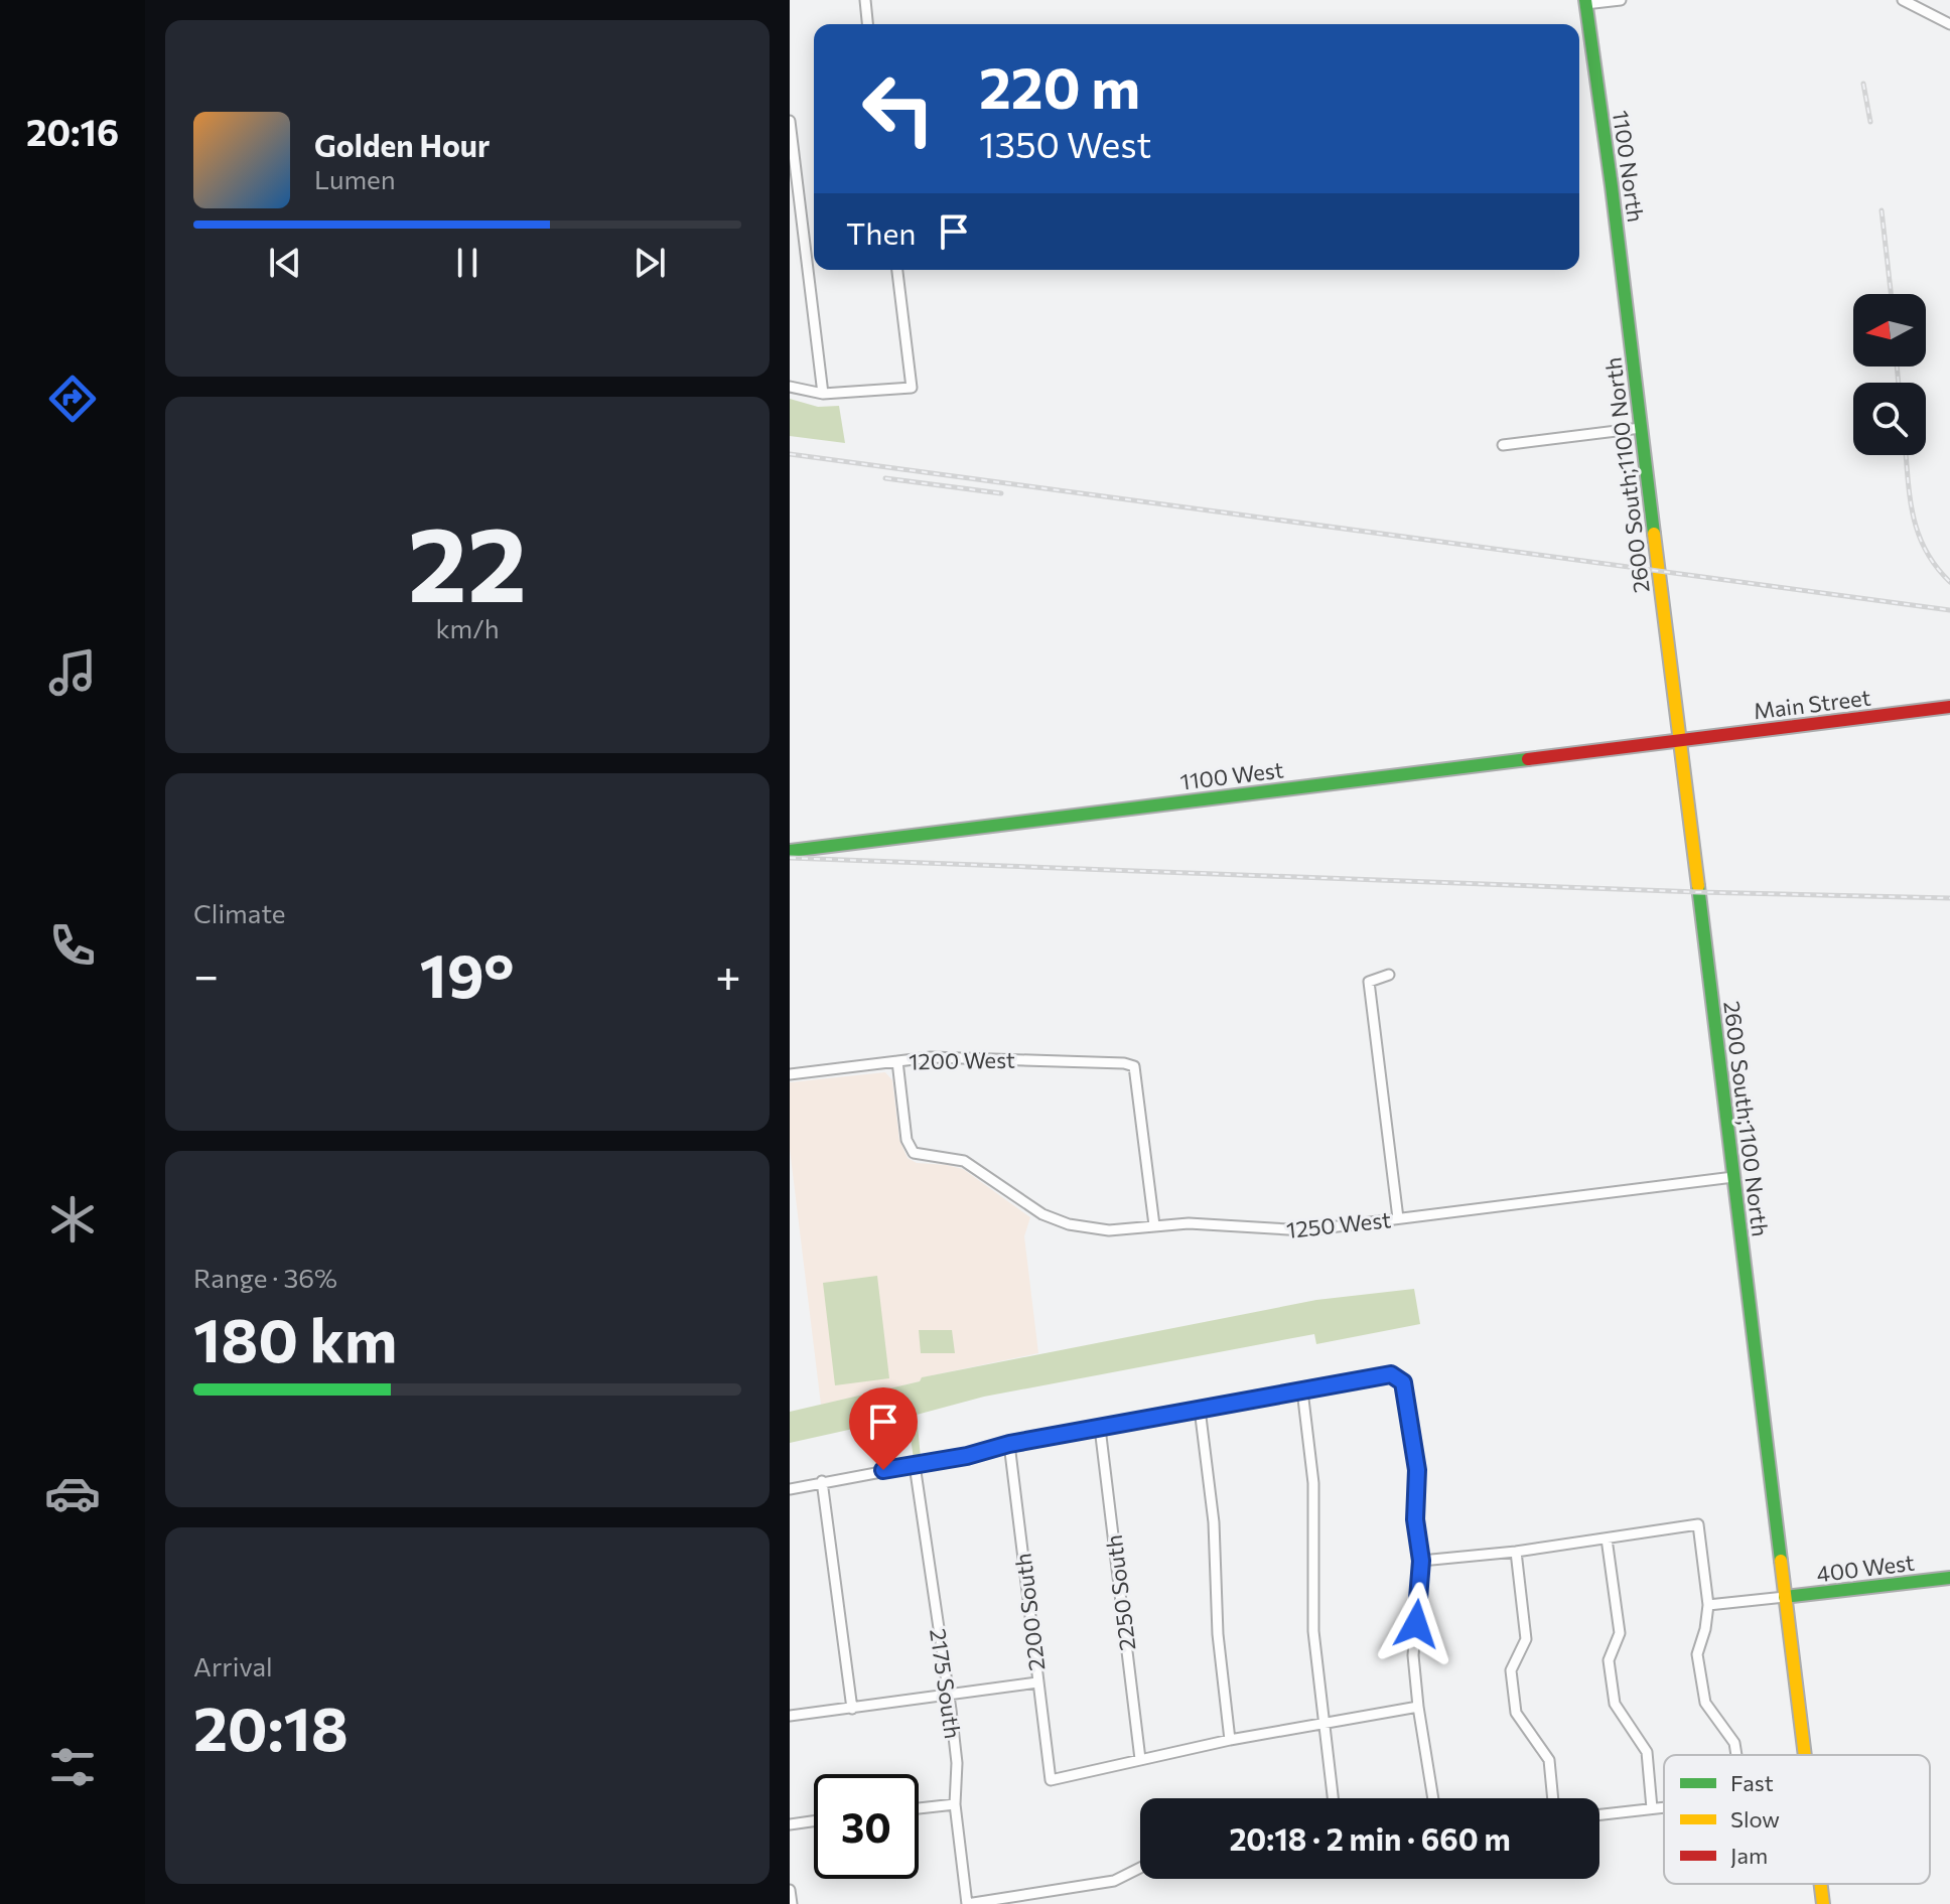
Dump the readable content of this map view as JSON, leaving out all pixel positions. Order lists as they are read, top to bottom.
{
  "streets": {
    "main road": [
      "1100 North",
      "2600 South;1100 North",
      "Main Street",
      "1100 West",
      "400 West"
    ],
    "street": [
      "1200 West",
      "1250 West",
      "2250 South",
      "2200 South",
      "2175 South"
    ]
  },
  "crossings": [
    ["1100 North", "2600 South;1100 North"],
    ["2600 South;1100 North", "Main Street"],
    ["2600 South;1100 North", "1100 West"],
    ["2600 South;1100 North", "1250 West"],
    ["2600 South;1100 North", "400 West"],
    ["Main Street", "1100 West"],
    ["1200 West", "1250 West"],
    ["2250 South", "2200 South"]
  ],
  "legend": ["Fast", "Slow", "Jam"],
  "north": "left",
  "page": {
    "tabs": "20:16",
    "turn": ["220 m", "1350 West"],
    "song": ["Golden Hour", "Lumen"],
    "then": "Then",
    "tile": [
      ["22", "km/h"],
      "Climate",
      ["Range · 36%", "180 km"],
      ["Arrival", "20:18"]
    ],
    "heat": ["−", "19°", "+"],
    "limit": "30",
    "trip": "20:18 · 2 min · 660 m"
  }
}
